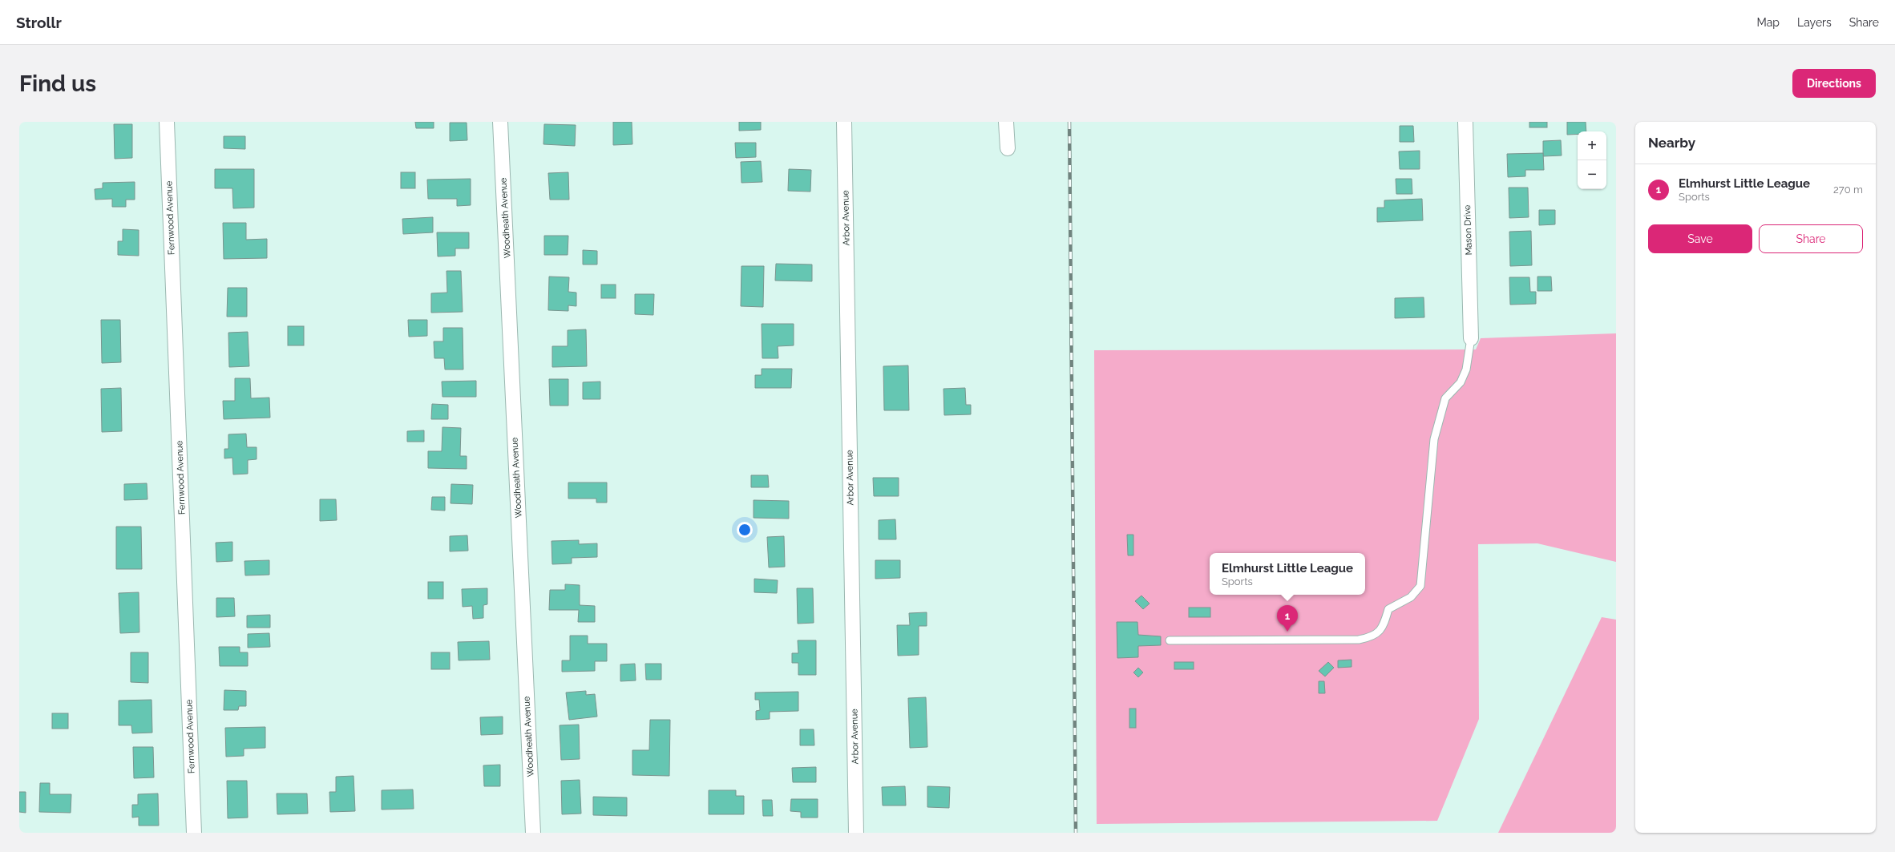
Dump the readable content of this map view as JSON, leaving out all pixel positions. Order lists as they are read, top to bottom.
{
  "streets": {
    "street": [
      "Fernwood Avenue",
      "Woodheath Avenue",
      "Arbor Avenue",
      "Mason Drive"
    ]
  },
  "page": {
    "header": "Strollr",
    "nav": ["Map", "Layers", "Share"],
    "buttons": [
      "Directions",
      ["Save", "Share"]
    ],
    "title": "Find us",
    "heading": "Nearby",
    "map_buttons": ["+", "−"],
    "list": [
      {
        "mark": "1",
        "name": "Elmhurst Little League",
        "note": "Sports",
        "value": "270 m"
      }
    ],
    "popup": ["Elmhurst Little League", "Sports"],
    "pins": "1"
  }
}
